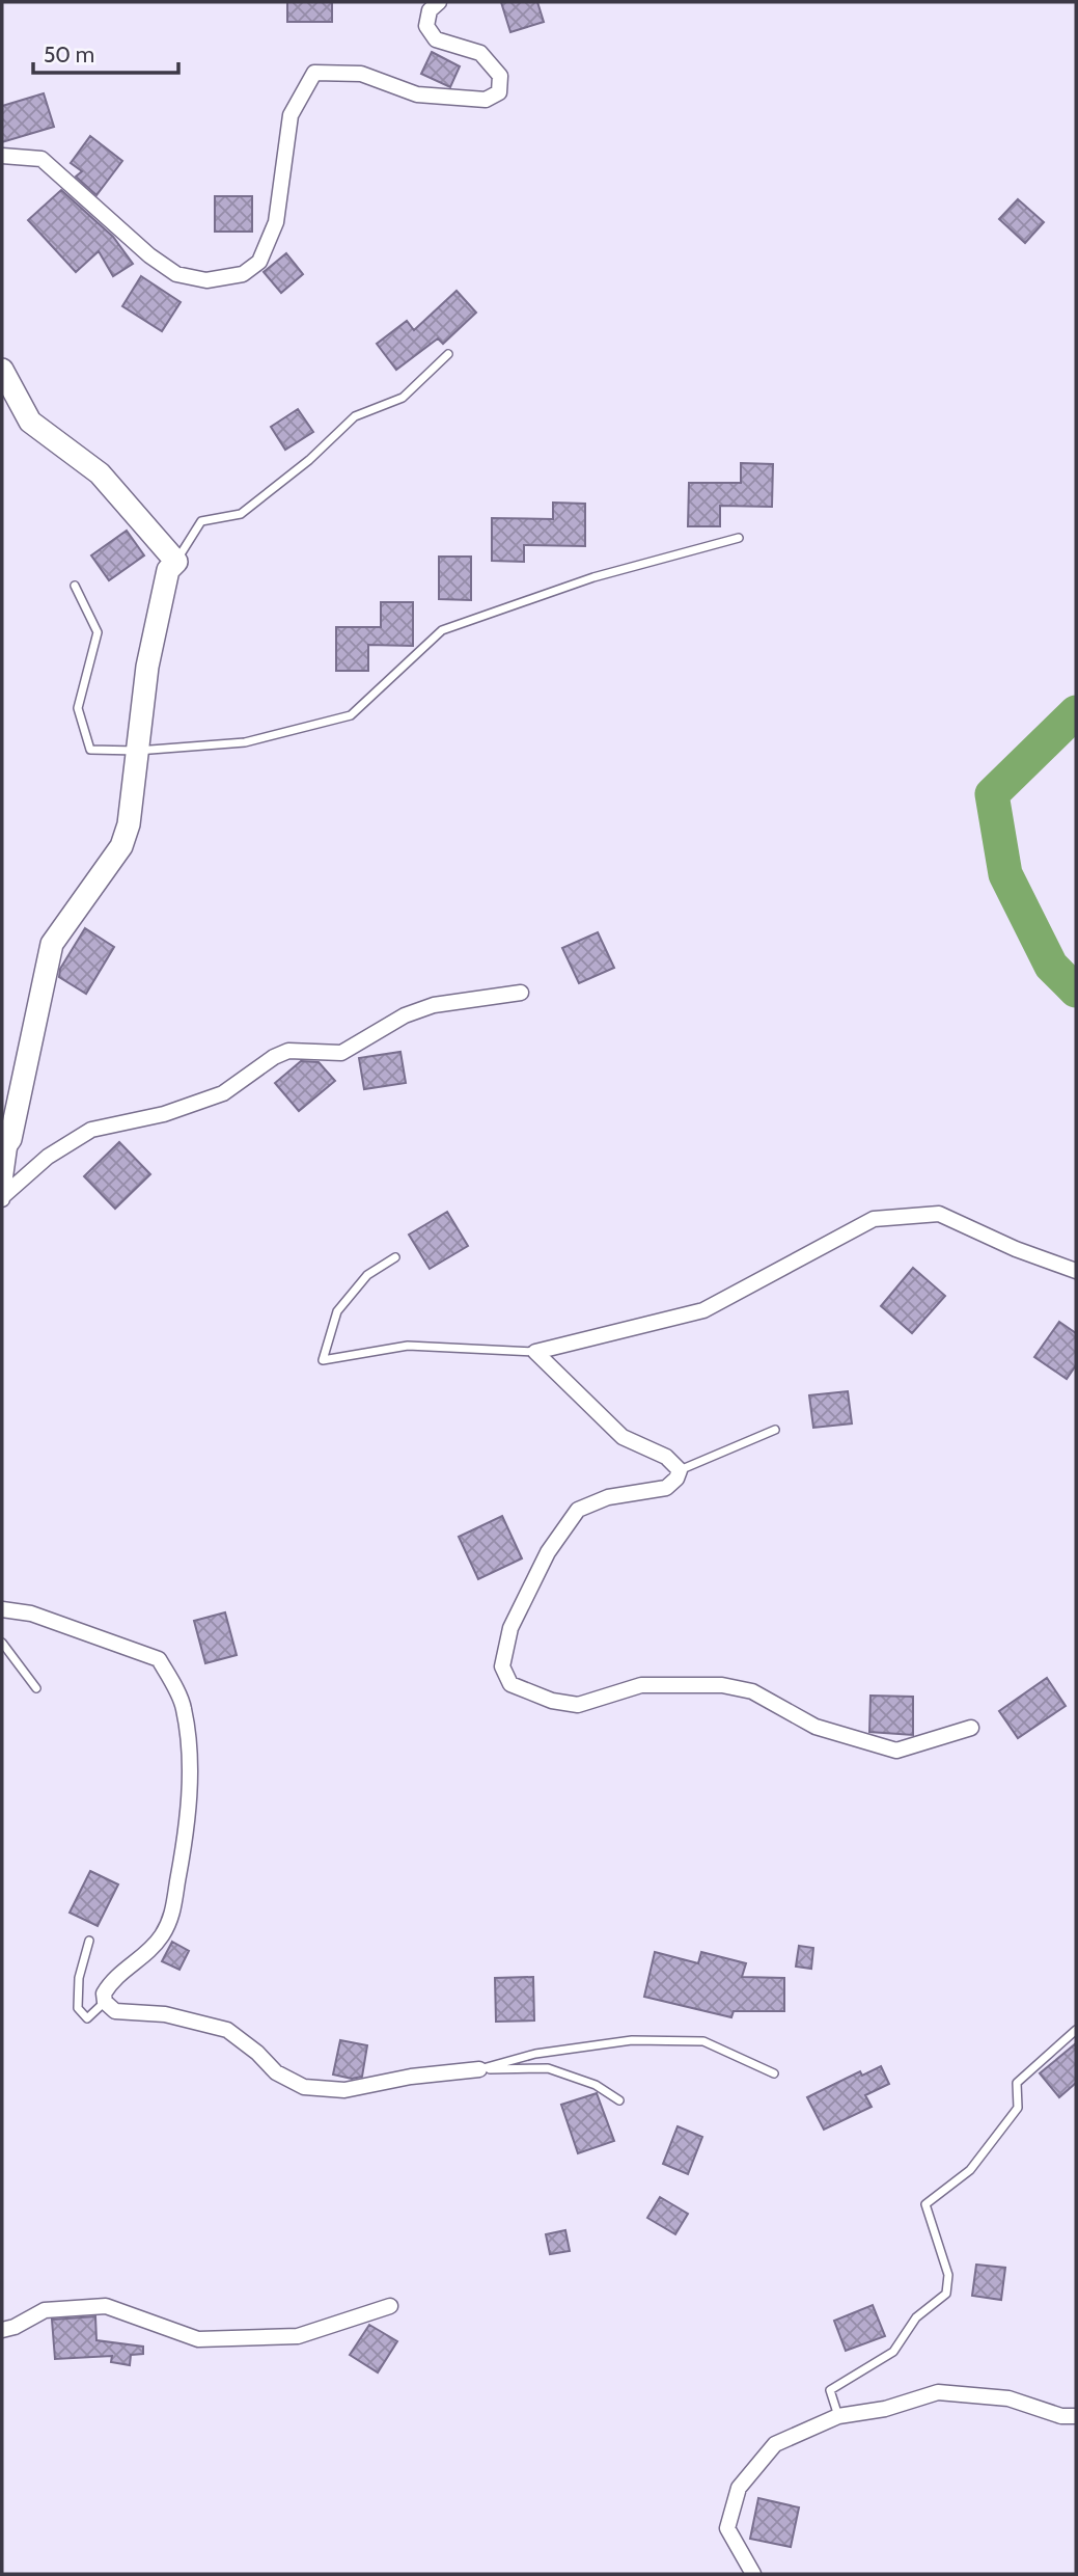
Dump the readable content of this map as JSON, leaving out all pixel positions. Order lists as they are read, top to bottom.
{
  "scale_bar": "50 m"
}
